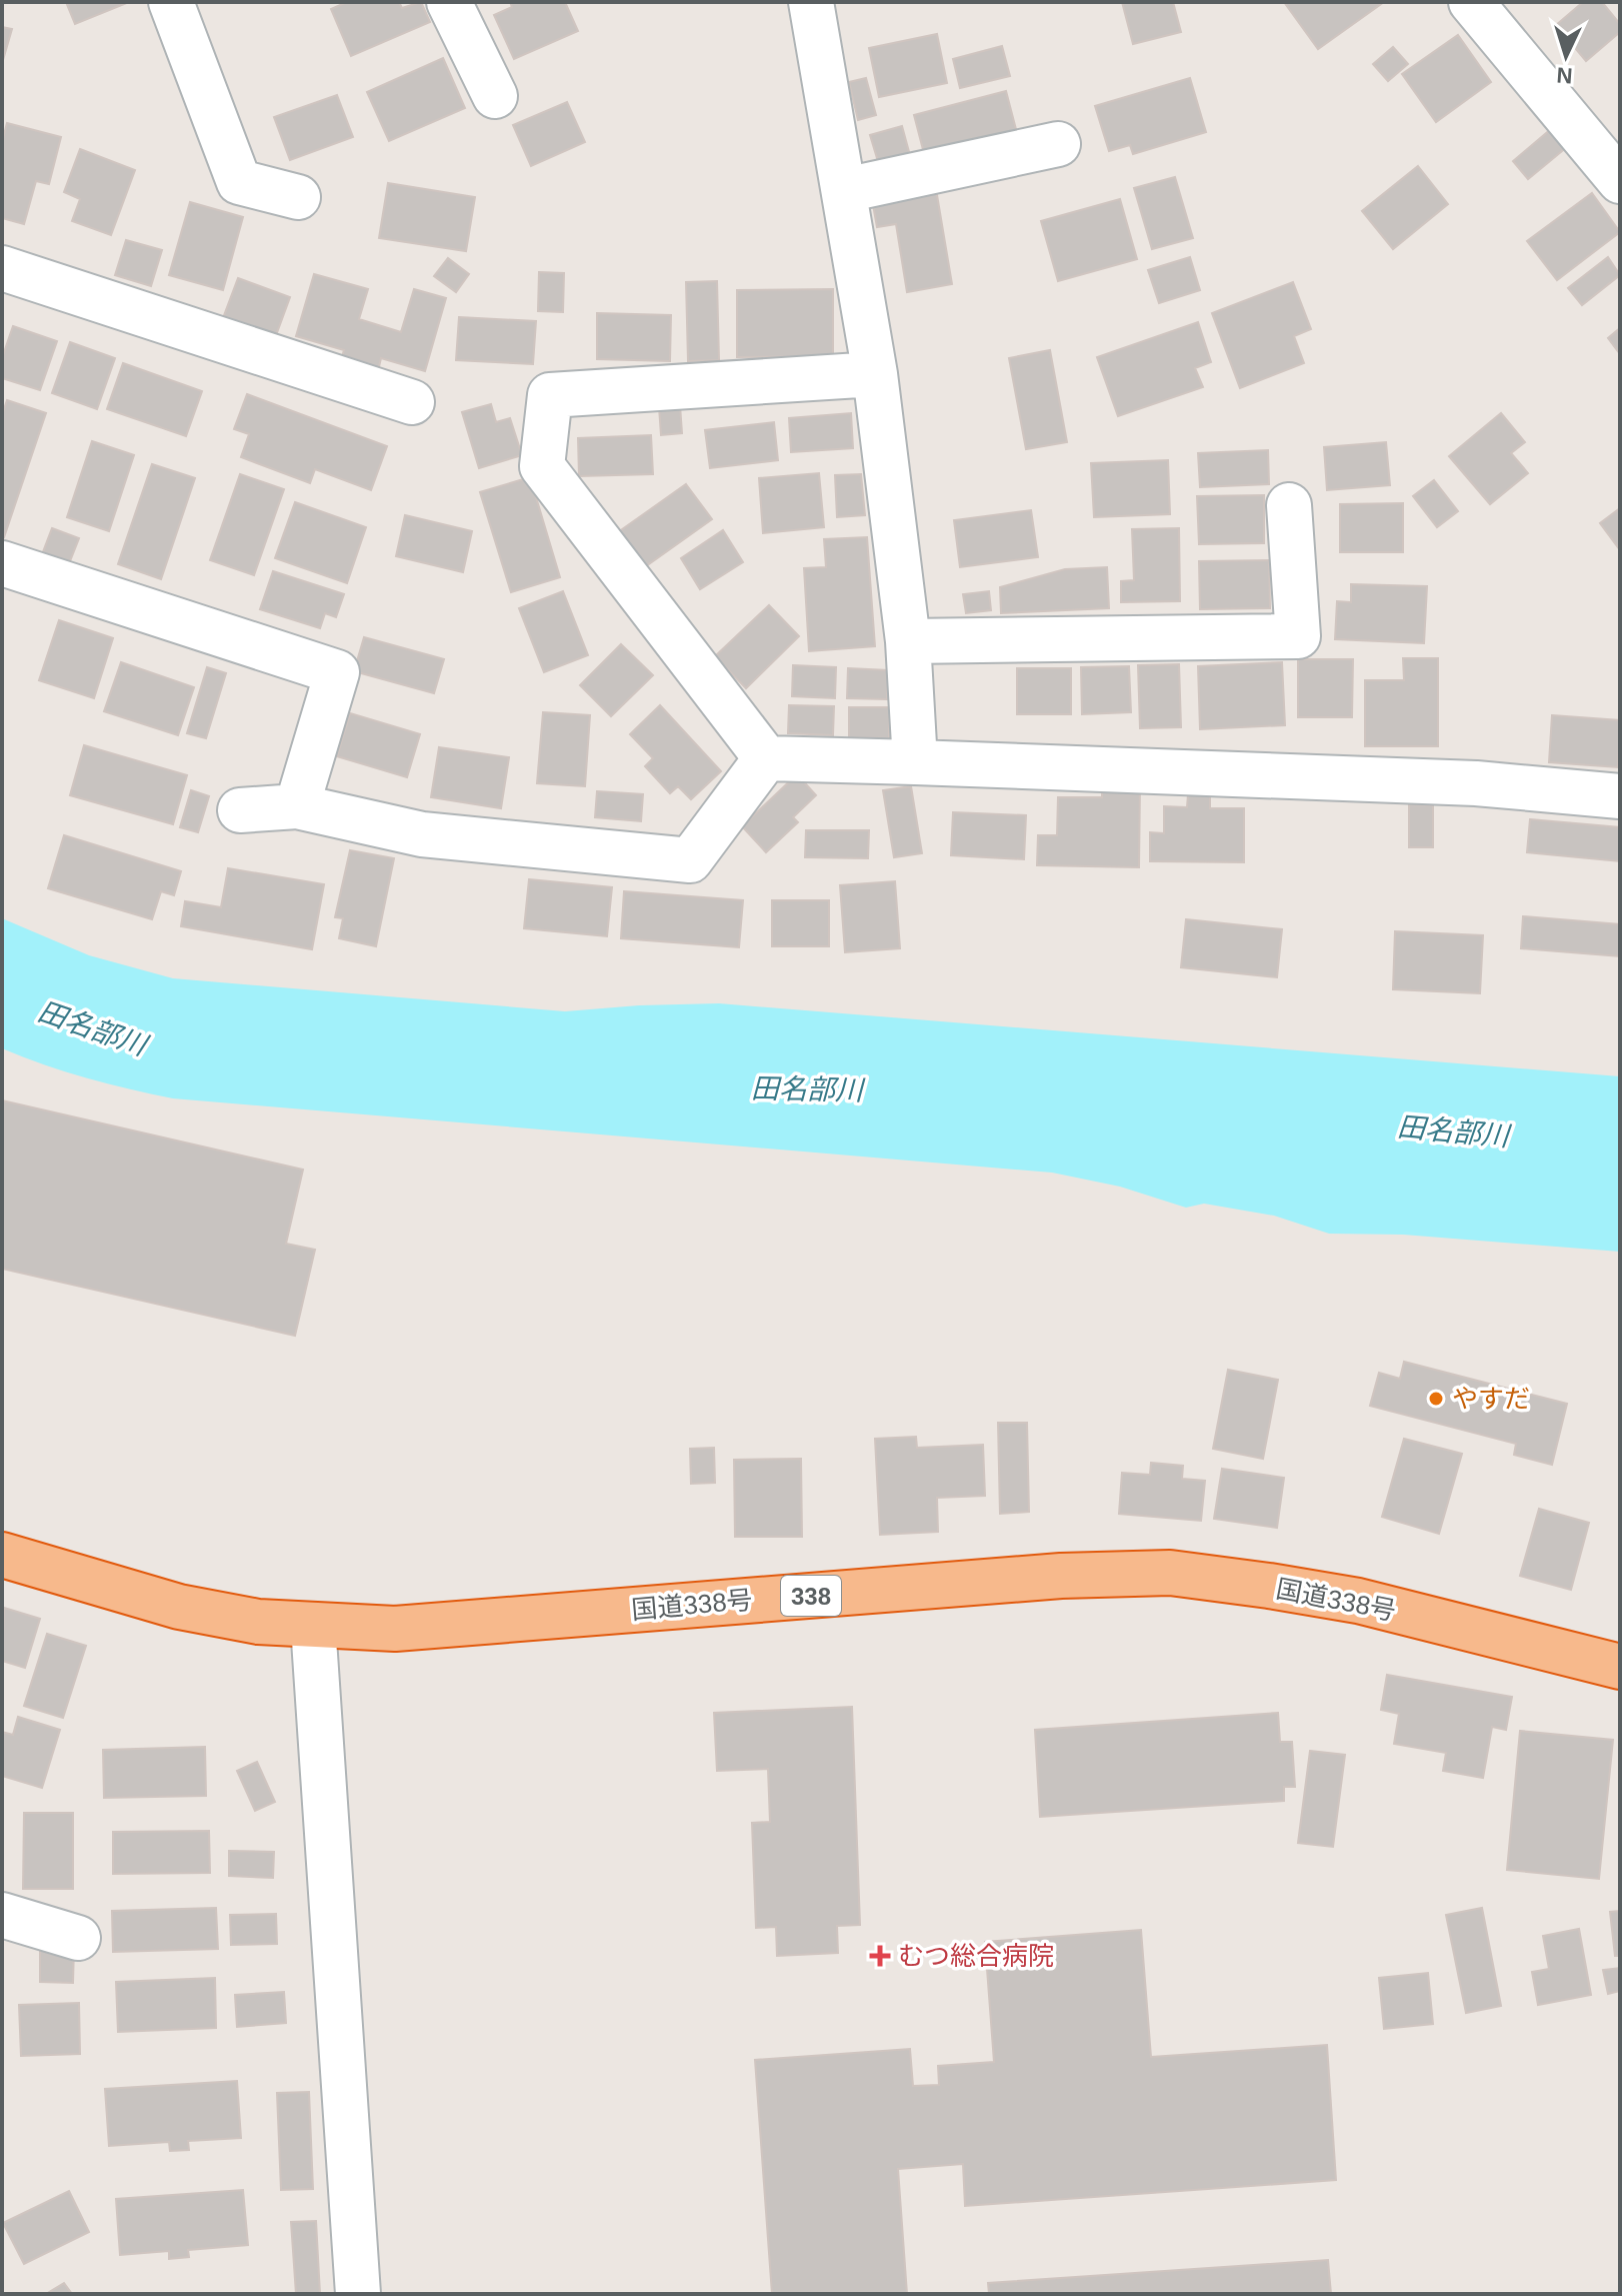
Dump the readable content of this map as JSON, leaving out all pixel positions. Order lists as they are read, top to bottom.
{
  "streets": {
    "highway": ["338", "国道338号"]
  },
  "water": ["田名部川"],
  "places": {
    "other": ["やすだ"],
    "health": ["むつ総合病院"]
  },
  "north": "bottom"
}
